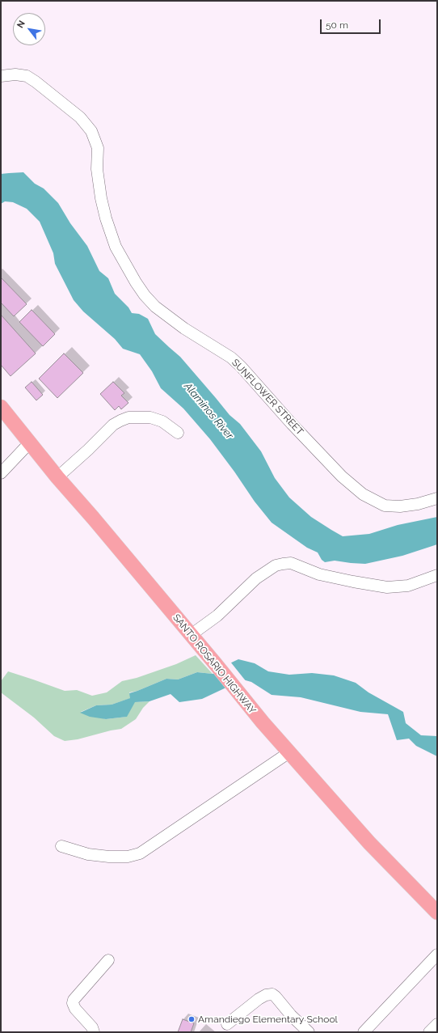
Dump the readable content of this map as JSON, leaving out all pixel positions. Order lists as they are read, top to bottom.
{
  "streets": {
    "main road": ["SANTO ROSARIO HIGHWAY"],
    "street": ["SUNFLOWER STREET"]
  },
  "water": ["Alaminos River"],
  "places": ["Amandiego Elementary School"],
  "scale_bar": "50 m",
  "north": "top left"
}
